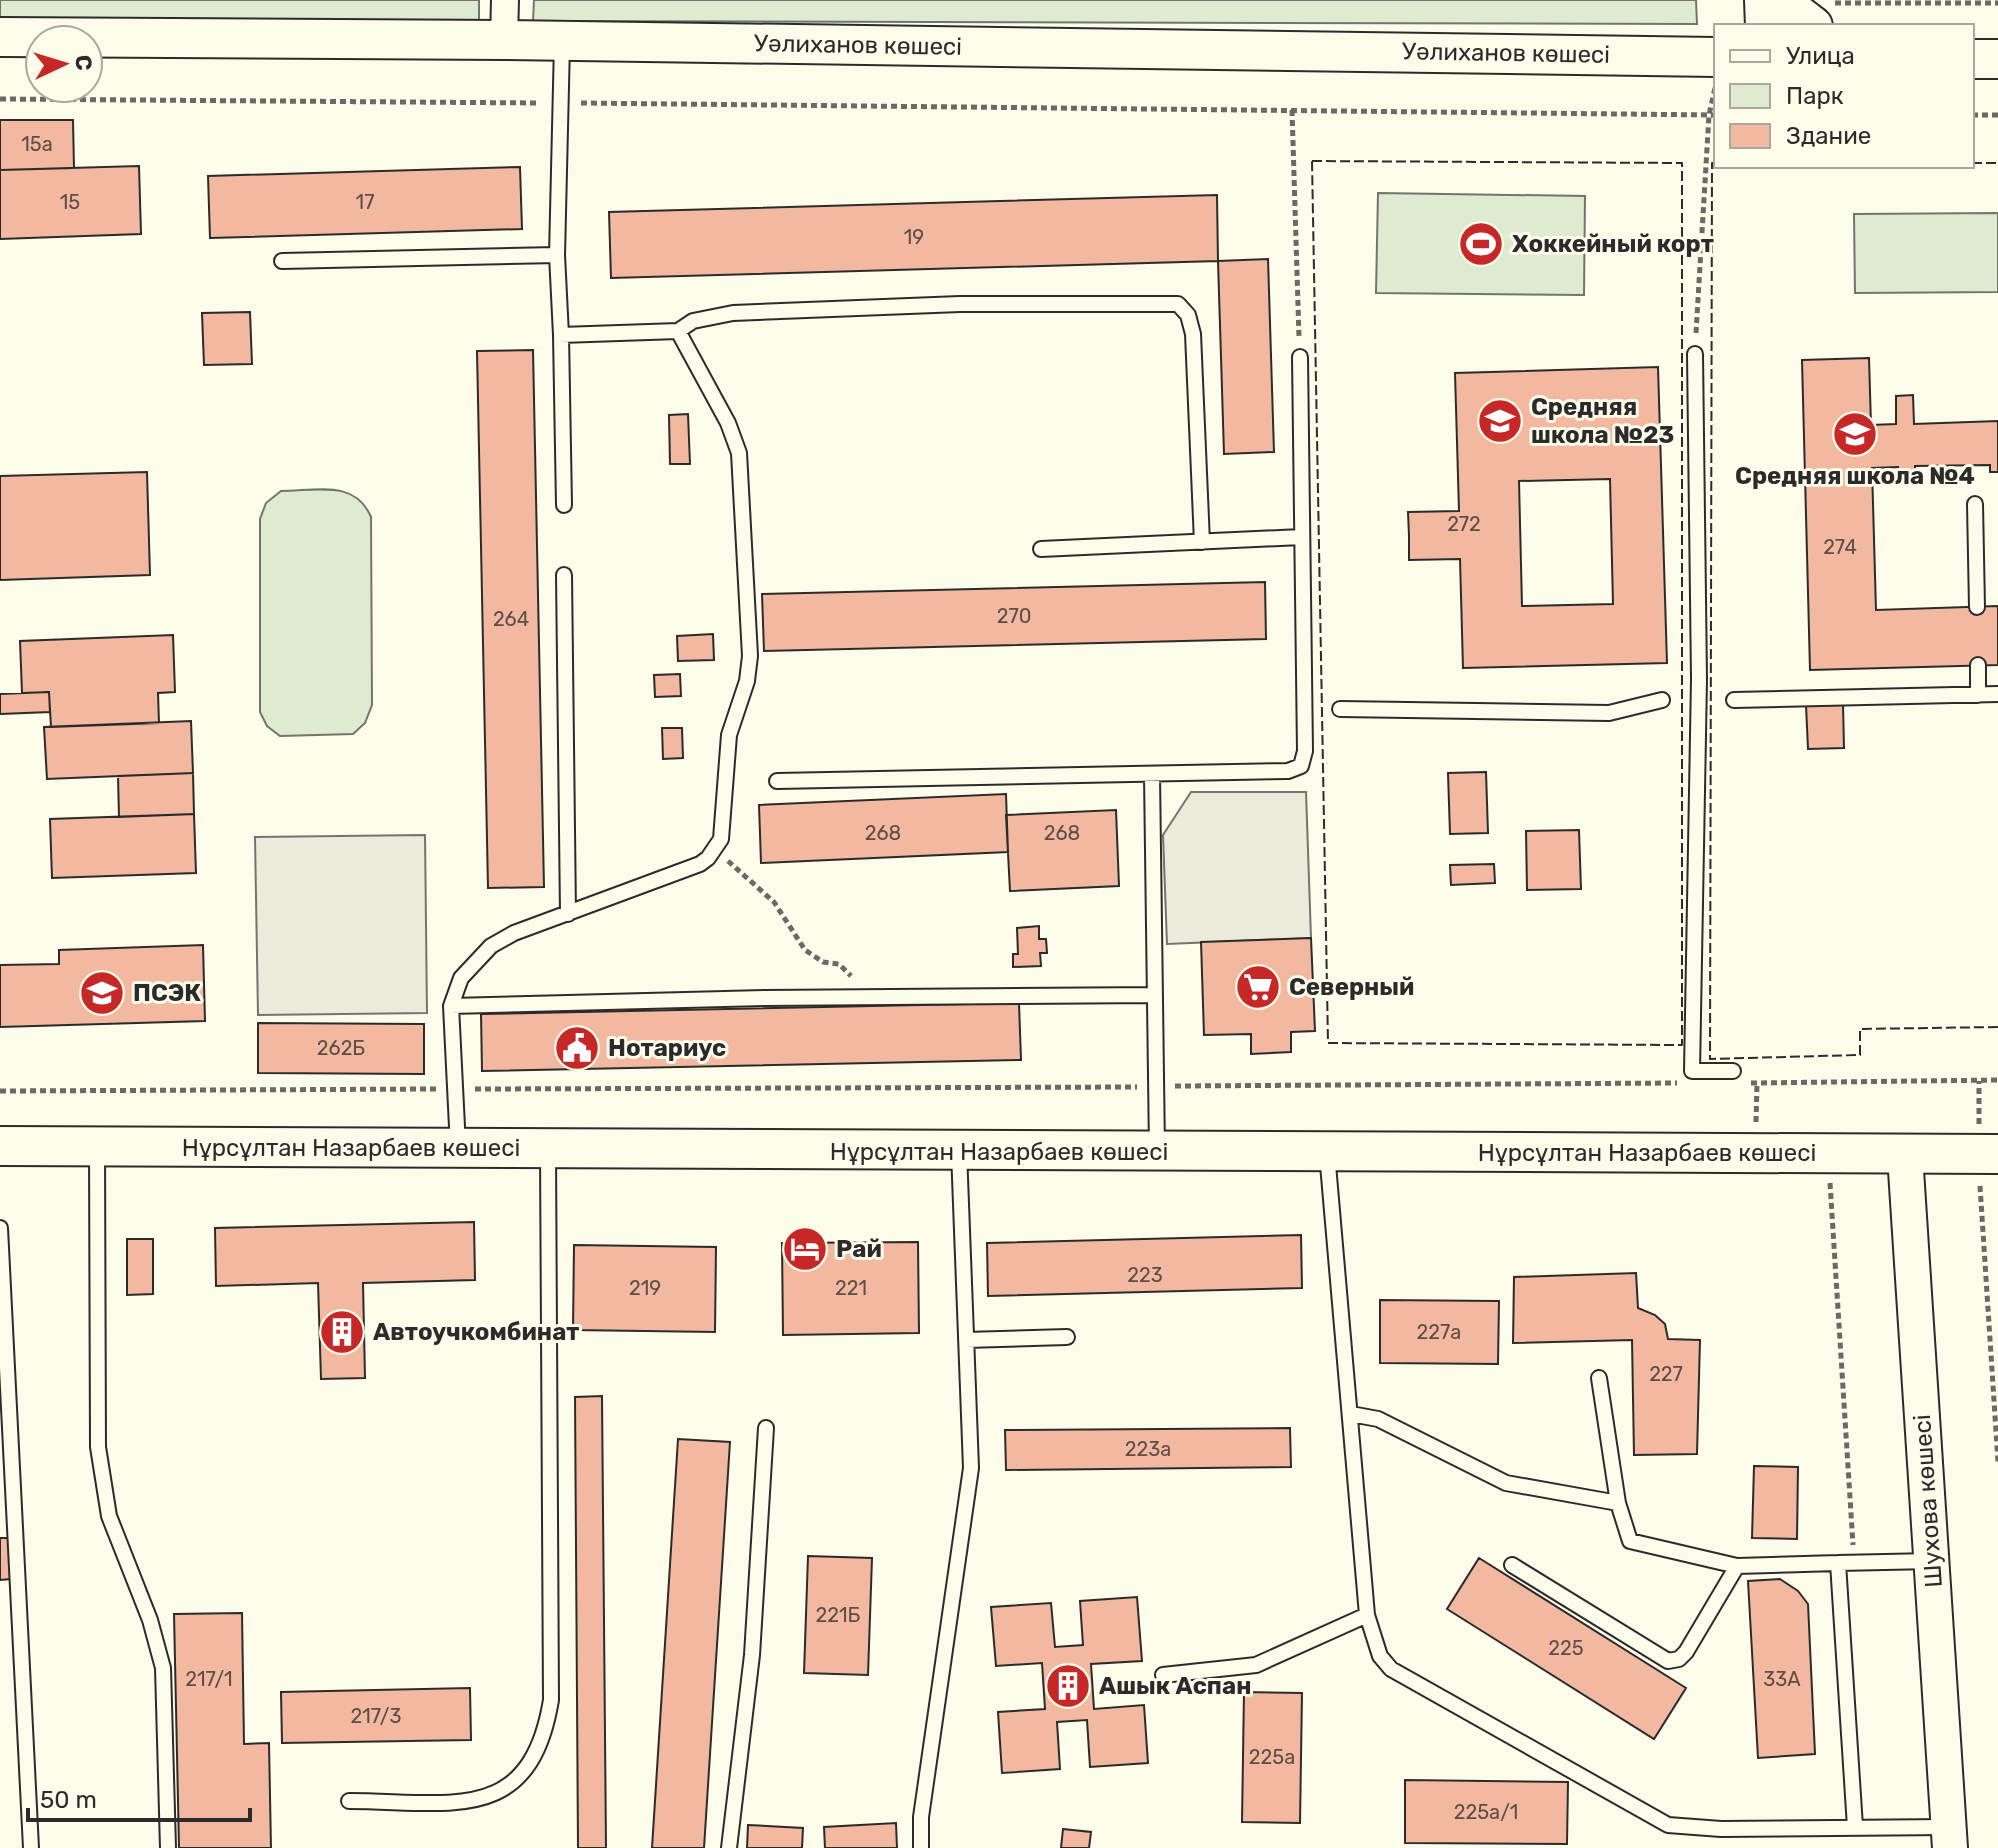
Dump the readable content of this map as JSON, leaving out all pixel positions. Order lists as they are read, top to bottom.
{
  "streets": {
    "main road": ["Уәлиханов көшесі", "Нұрсұлтан Назарбаев көшесі"],
    "street": ["Шухова көшесі"]
  },
  "crossings": [
    ["Нұрсұлтан Назарбаев көшесі", "Шухова көшесі"]
  ],
  "places": {
    "sports": ["Хоккейный корт"],
    "school or university": ["Средняя школа №23", "Средняя школа №4", "ПСЭК"],
    "supermarket": ["Северный"],
    "public building": ["Нотариус"],
    "hotel": ["Рай"],
    "building": ["Автоучкомбинат", "Ашык Аспан"]
  },
  "house_numbers": [
    "15а",
    "15",
    "17",
    "19",
    "272",
    "274",
    "270",
    "264",
    "268",
    "268",
    "262Б",
    "223",
    "219",
    "221",
    "227а",
    "227",
    "223а",
    "221Б",
    "225",
    "217/1",
    "33А",
    "217/3",
    "225а",
    "225а/1"
  ],
  "legend": ["Улица", "Парк", "Здание"],
  "scale_bar": "50 m",
  "north": "right"
}
